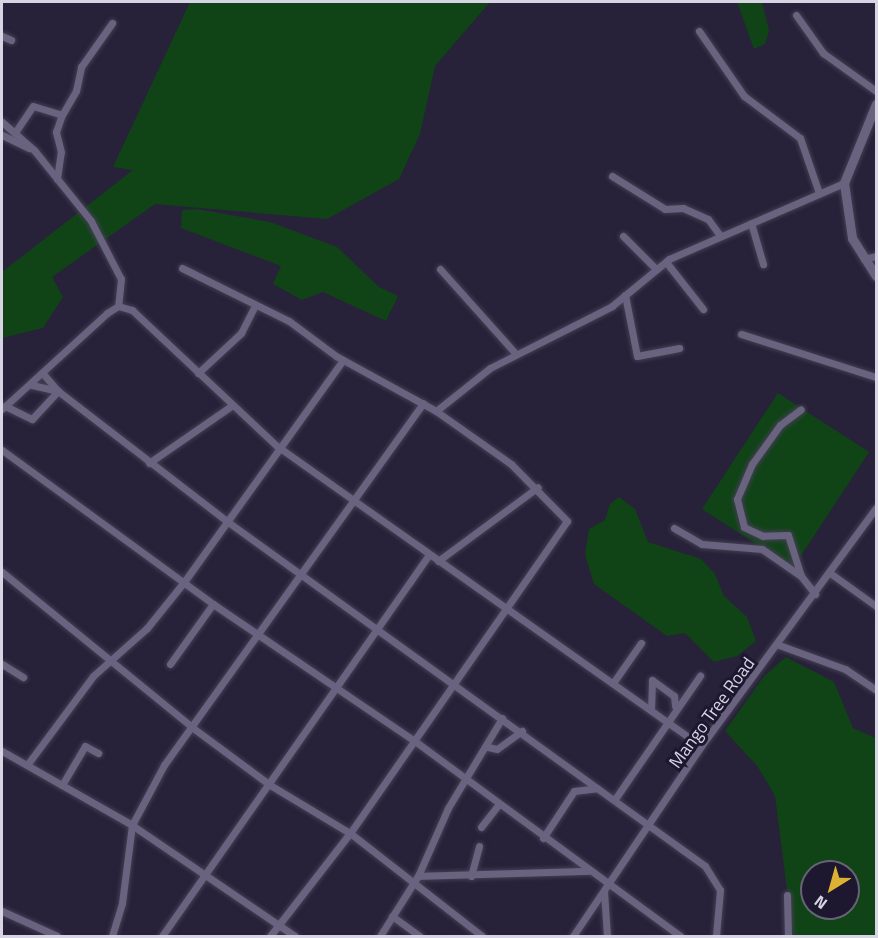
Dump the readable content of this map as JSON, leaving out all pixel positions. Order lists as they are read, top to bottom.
{
  "streets": {
    "street": ["Mango Tree Road"]
  },
  "north": "bottom left"
}
